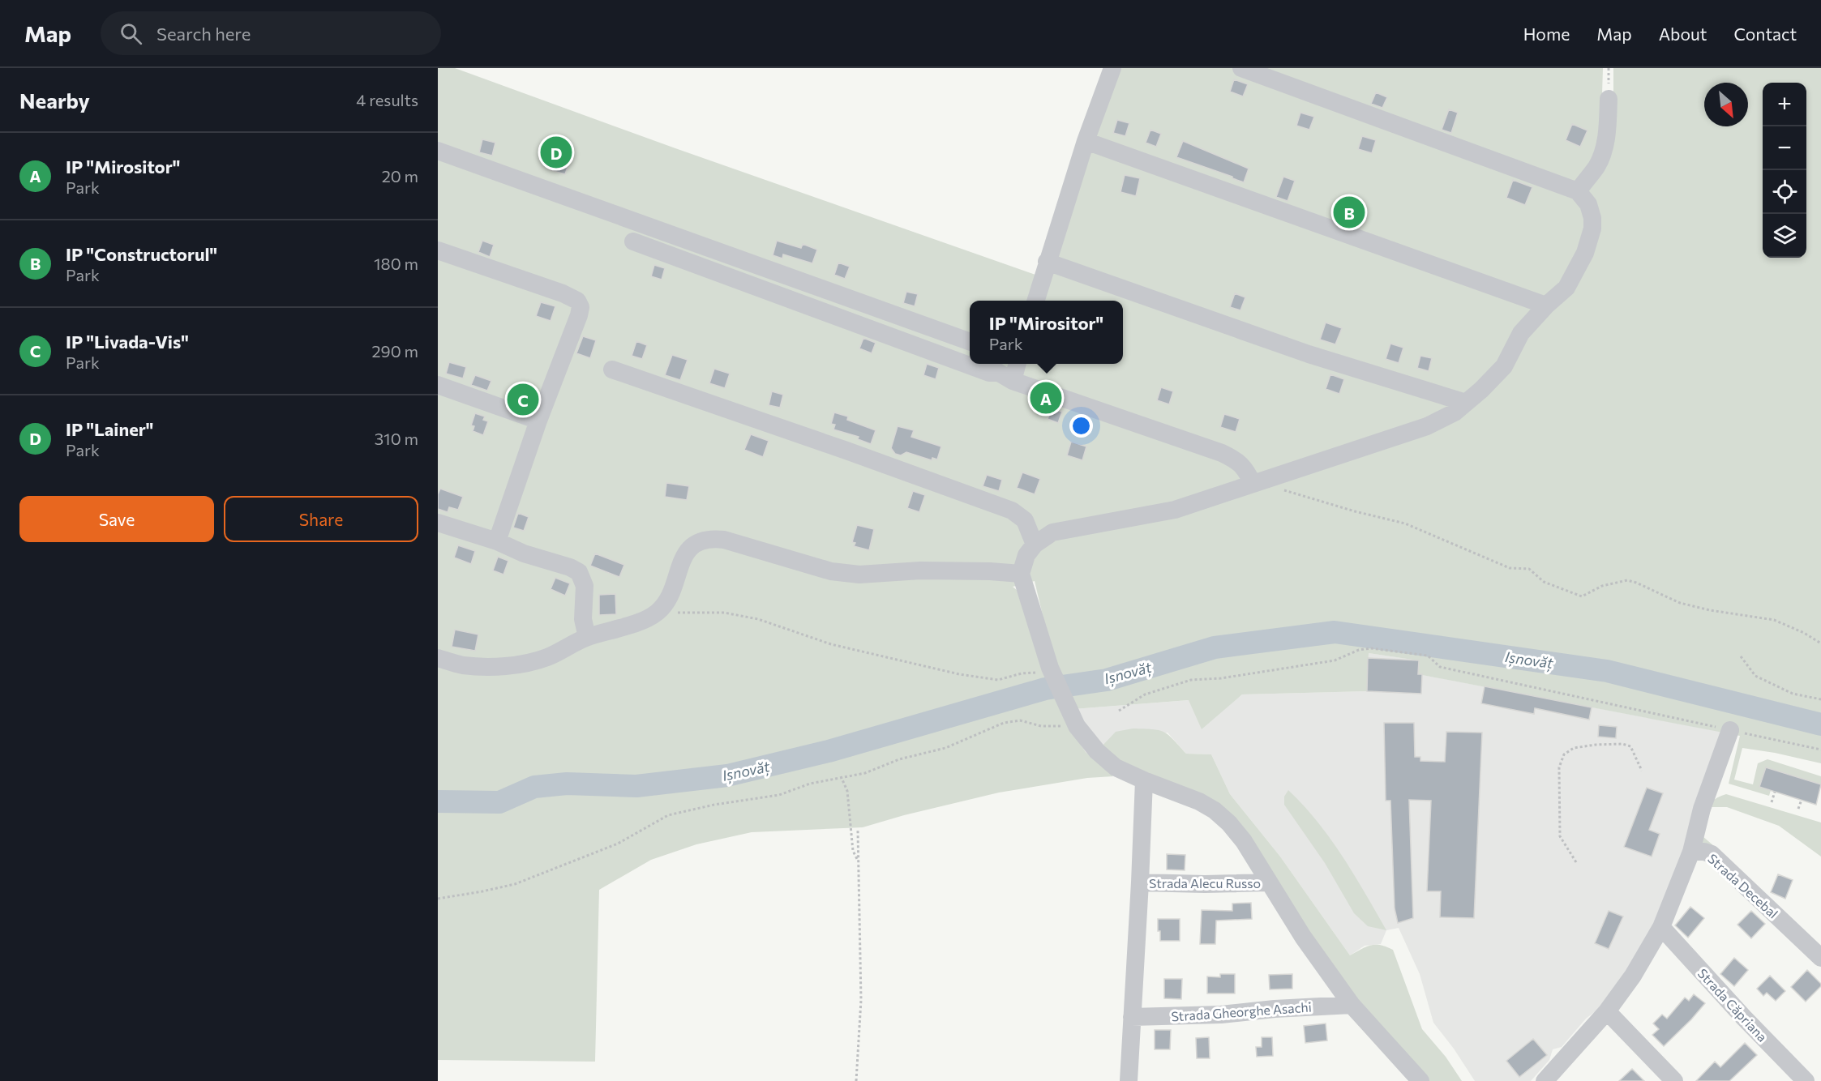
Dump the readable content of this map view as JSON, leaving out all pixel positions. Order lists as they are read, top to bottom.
{
  "streets": {
    "street": [
      "Strada Alecu Russo",
      "Strada Decebal",
      "Strada Căpriana",
      "Strada Gheorghe Asachi"
    ]
  },
  "water": ["Ișnovăț"],
  "north": "bottom right",
  "page": {
    "header": "Map",
    "search": "Search here",
    "nav": [
      "Home",
      "Map",
      "About",
      "Contact"
    ],
    "heading": ["Nearby", "4 results"],
    "map_buttons": ["+", "−"],
    "list": [
      {
        "mark": "A",
        "name": "IP \"Mirositor\"",
        "note": "Park",
        "value": "20 m"
      },
      {
        "mark": "B",
        "name": "IP \"Constructorul\"",
        "note": "Park",
        "value": "180 m"
      },
      {
        "mark": "C",
        "name": "IP \"Livada-Vis\"",
        "note": "Park",
        "value": "290 m"
      },
      {
        "mark": "D",
        "name": "IP \"Lainer\"",
        "note": "Park",
        "value": "310 m"
      }
    ],
    "pins": [
      "D",
      "B",
      "A",
      "C"
    ],
    "popup": ["IP \"Mirositor\"", "Park"],
    "buttons": ["Save", "Share"]
  }
}
